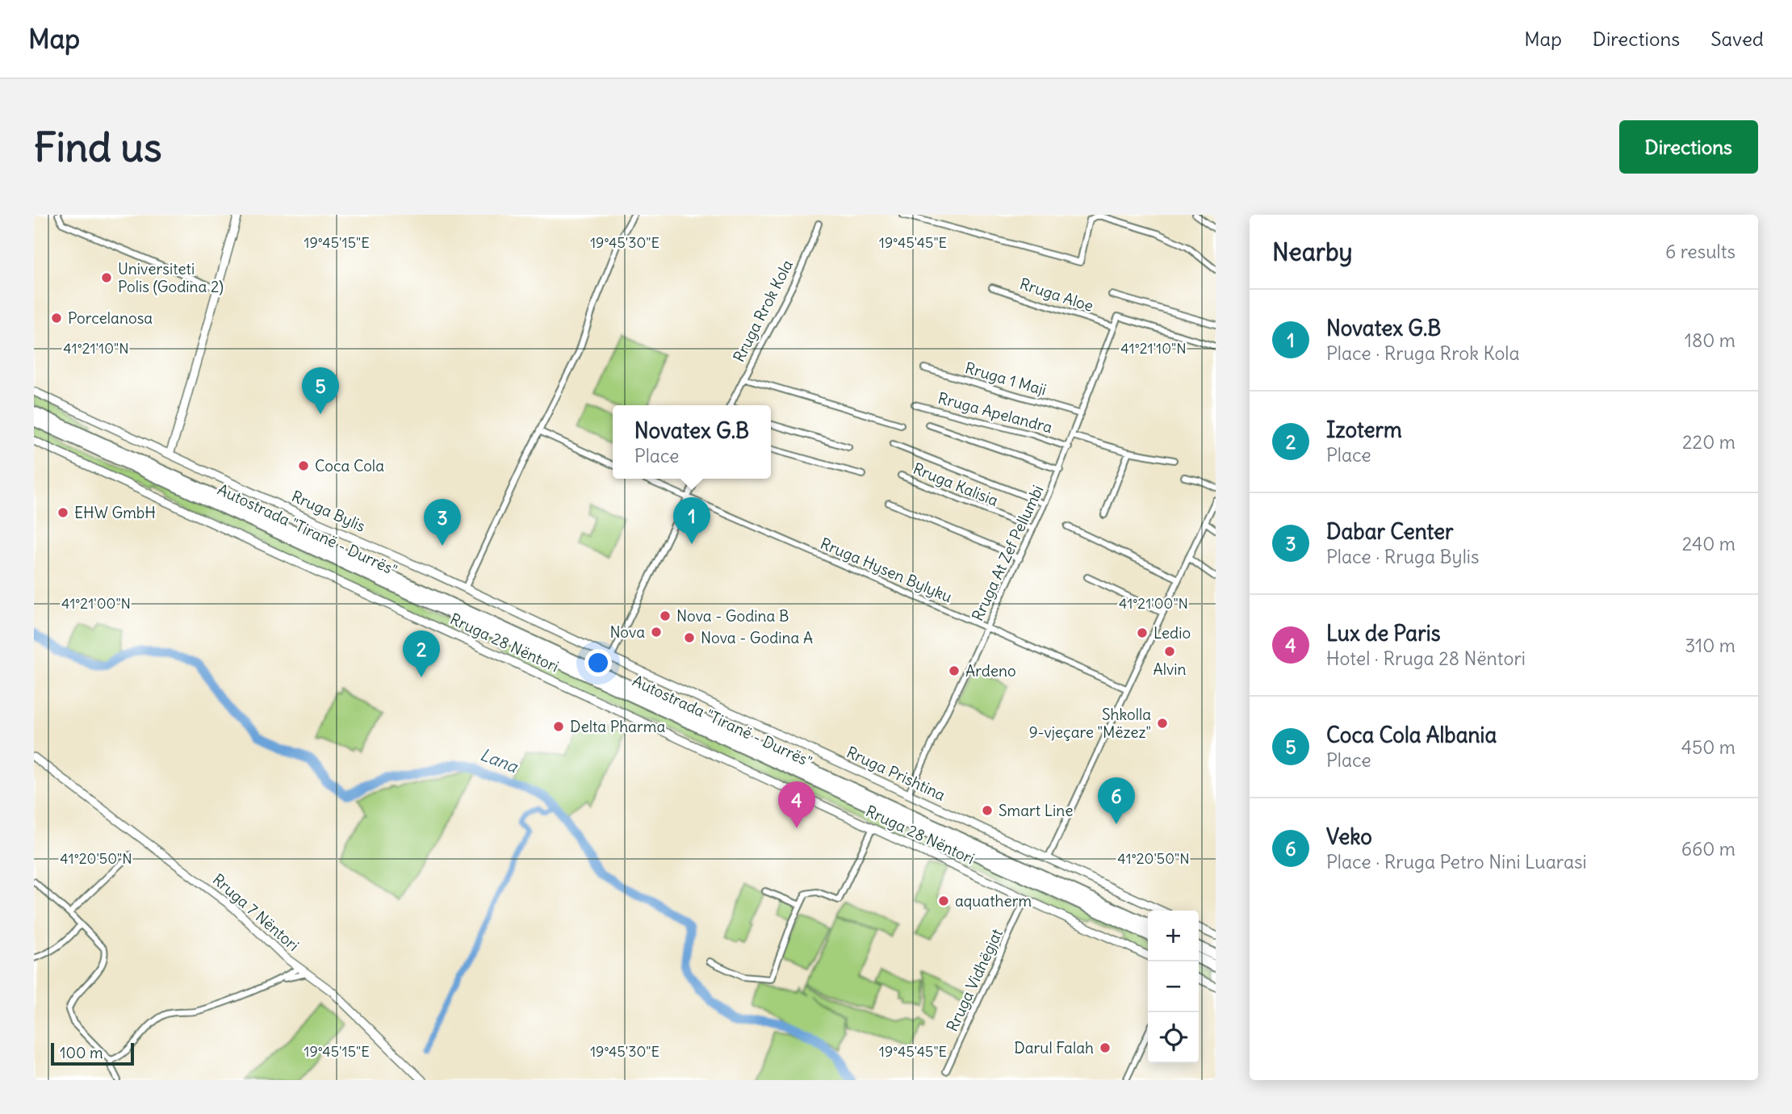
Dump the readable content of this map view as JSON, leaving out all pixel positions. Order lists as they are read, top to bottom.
{
  "streets": {
    "highway": ["Autostrada \"Tiranë - Durrës\""],
    "main road": [
      "Rruga Bylis",
      "Rruga 28 Nëntori",
      "Rruga Prishtina",
      "Rruga 7 Nëntori"
    ],
    "street": [
      "Rruga Aloe",
      "Rruga Rrok Kola",
      "Rruga 1 Maji",
      "Rruga Apelandra",
      "Rruga Kalisia",
      "Rruga At Zef Pellumbi",
      "Rruga Hysen Bylyku",
      "Rruga Vidhëgjat"
    ]
  },
  "crossings": [
    ["Rruga Aloe", "Rruga At Zef Pellumbi"],
    ["Rruga 1 Maji", "Rruga At Zef Pellumbi"],
    ["Rruga Apelandra", "Rruga At Zef Pellumbi"],
    ["Rruga Kalisia", "Rruga At Zef Pellumbi"],
    ["Rruga Bylis", "Rruga Prishtina"],
    ["Rruga At Zef Pellumbi", "Rruga Hysen Bylyku"],
    ["Rruga At Zef Pellumbi", "Rruga Prishtina"],
    ["Rruga 28 Nëntori", "Rruga Vidhëgjat"]
  ],
  "water": ["Lana"],
  "places": [
    "Universiteti Polis (Godina 2)",
    "Porcelanosa",
    "Coca Cola",
    "EHW GmbH",
    "Nova - Godina B",
    "Nova",
    "Ledio",
    "Nova - Godina A",
    "Alvin",
    "Ardeno",
    "Shkolla 9-vjeçare \"Mëzez\"",
    "Delta Pharma",
    "Smart Line",
    "aquatherm",
    "Darul Falah"
  ],
  "scale_bar": "100 m",
  "page": {
    "header": "Map",
    "nav": ["Map", "Directions", "Saved"],
    "buttons": "Directions",
    "title": "Find us",
    "heading": ["Nearby", "6 results"],
    "list": [
      {
        "mark": "1",
        "name": "Novatex G.B",
        "note": "Place · Rruga Rrok Kola",
        "value": "180 m"
      },
      {
        "mark": "2",
        "name": "Izoterm",
        "note": "Place",
        "value": "220 m"
      },
      {
        "mark": "3",
        "name": "Dabar Center",
        "note": "Place · Rruga Bylis",
        "value": "240 m"
      },
      {
        "mark": "4",
        "name": "Lux de Paris",
        "note": "Hotel · Rruga 28 Nëntori",
        "value": "310 m"
      },
      {
        "mark": "5",
        "name": "Coca Cola Albania",
        "note": "Place",
        "value": "450 m"
      },
      {
        "mark": "6",
        "name": "Veko",
        "note": "Place · Rruga Petro Nini Luarasi",
        "value": "660 m"
      }
    ],
    "pins": [
      "5",
      "1",
      "3",
      "2",
      "6",
      "4"
    ],
    "popup": ["Novatex G.B", "Place"],
    "map_buttons": ["+", "−"],
    "scale": "100 m"
  },
  "coordinates": [
    "19°45'15\"E",
    "19°45'30\"E",
    "19°45'45\"E",
    "41°21'10\"N",
    "41°21'00\"N",
    "41°20'50\"N"
  ]
}
